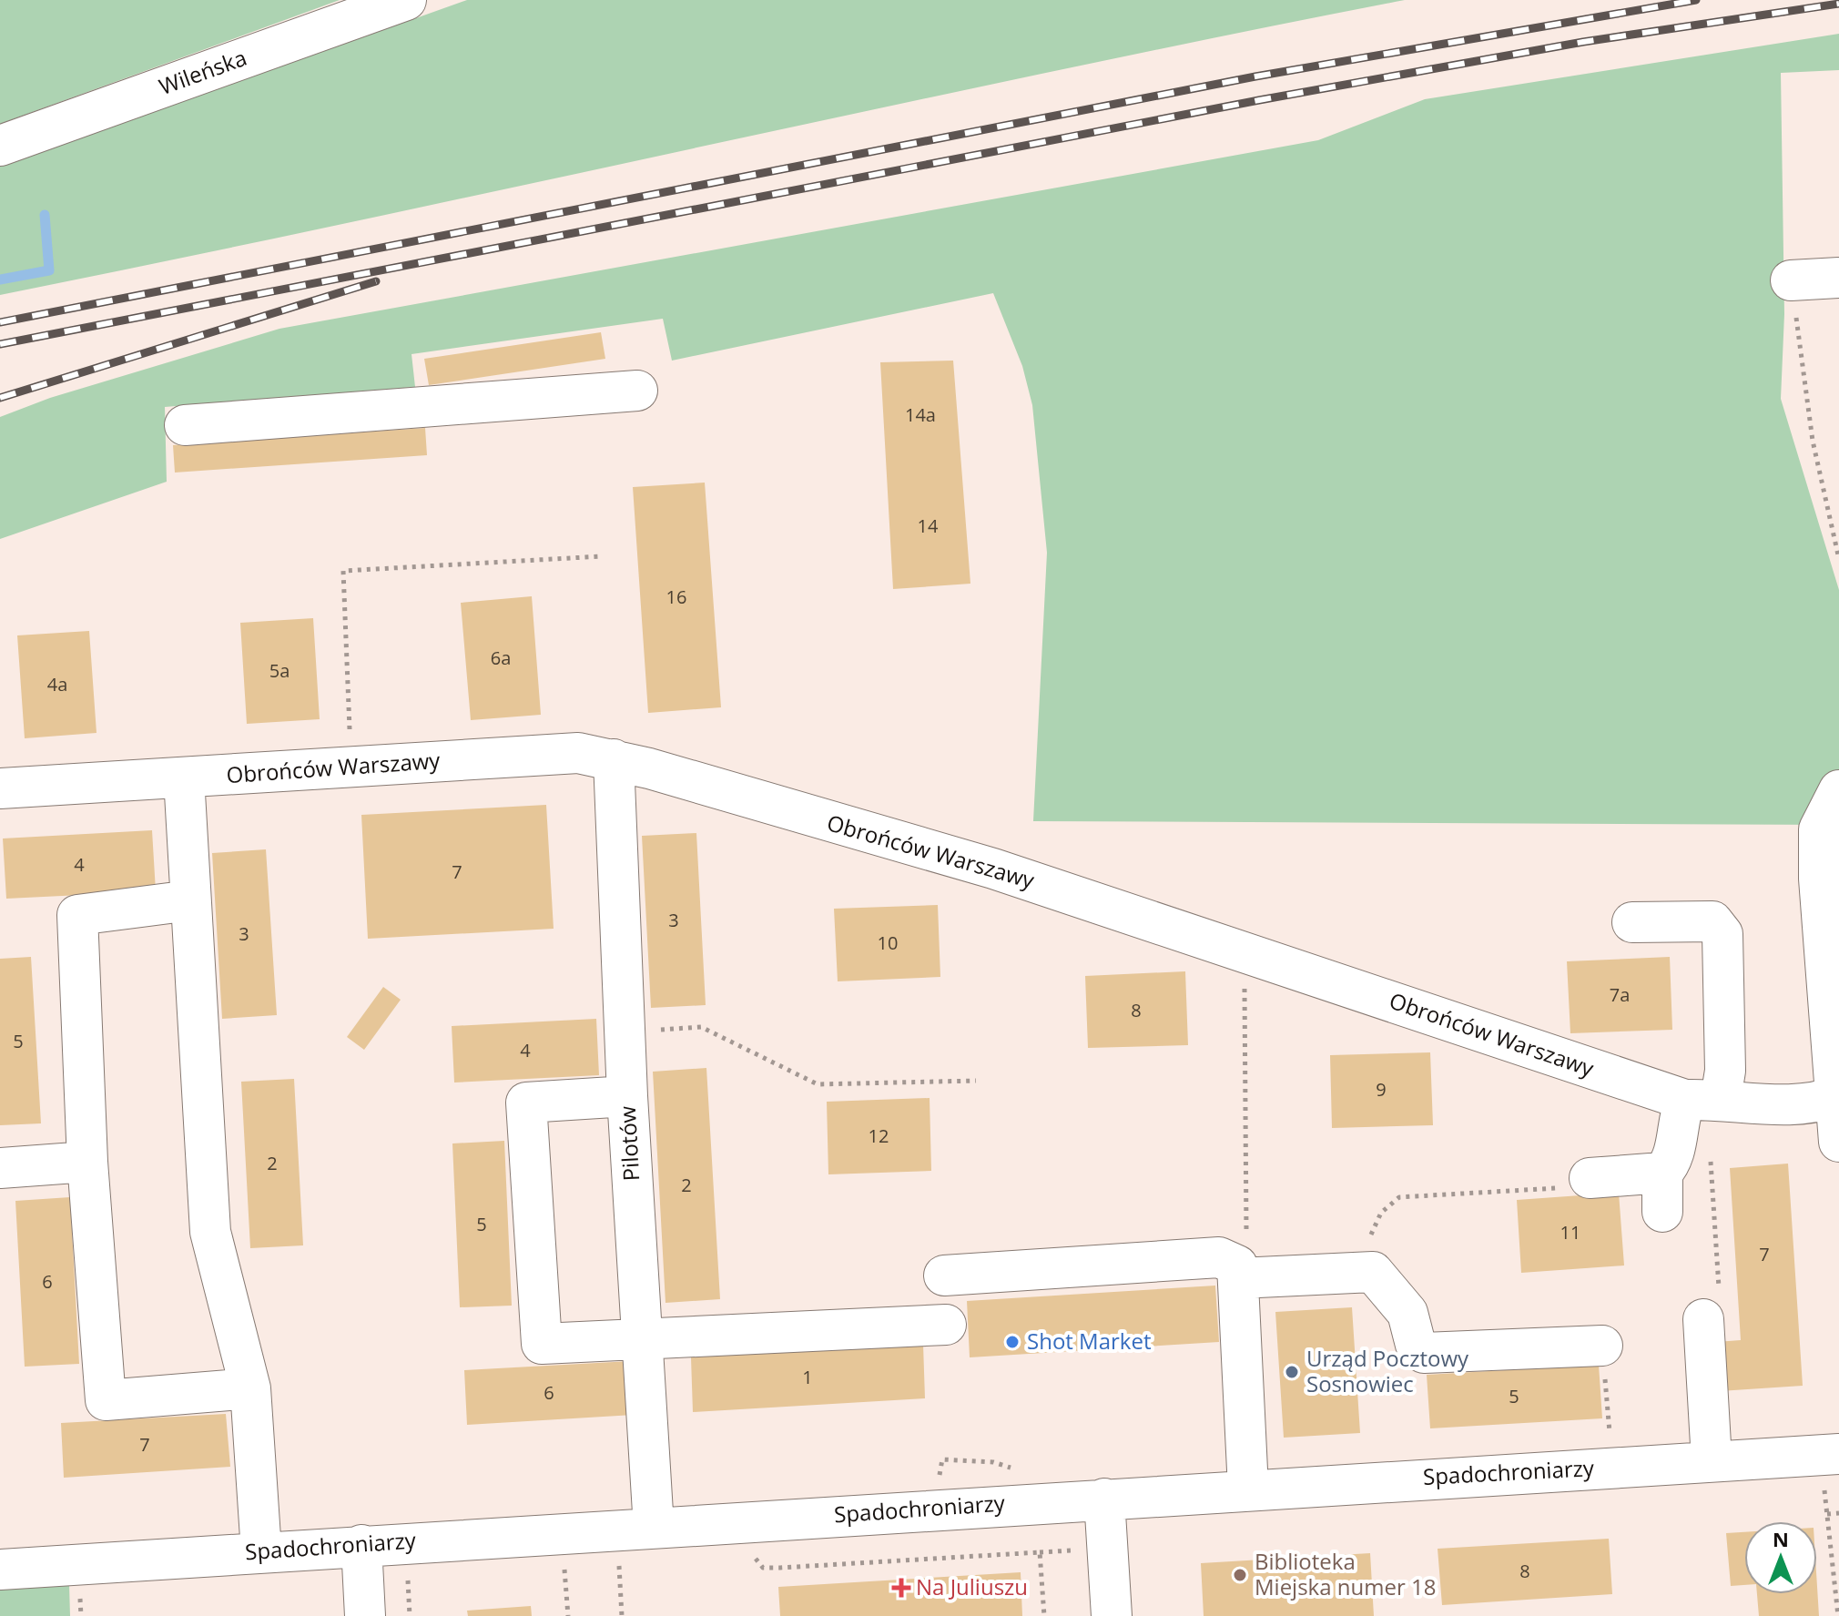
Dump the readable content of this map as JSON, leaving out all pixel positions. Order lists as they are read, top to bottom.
{
  "streets": {
    "street": [
      "Wileńska",
      "Obrońców Warszawy",
      "Pilotów",
      "Spadochroniarzy"
    ]
  },
  "crossings": [
    ["Obrońców Warszawy", "Pilotów"],
    ["Pilotów", "Spadochroniarzy"]
  ],
  "places": {
    "other": ["Shot Market", "Urząd Pocztowy Sosnowiec", "Biblioteka Miejska numer 18"],
    "health": ["Na Juliuszu"]
  },
  "house_numbers": [
    "14a",
    "14",
    "16",
    "6a",
    "5a",
    "4a",
    "4",
    "7",
    "3",
    "3",
    "10",
    "7a",
    "8",
    "5",
    "4",
    "9",
    "12",
    "2",
    "2",
    "5",
    "11",
    "7",
    "6",
    "1",
    "6",
    "5",
    "7",
    "8"
  ],
  "north": "top"
}
